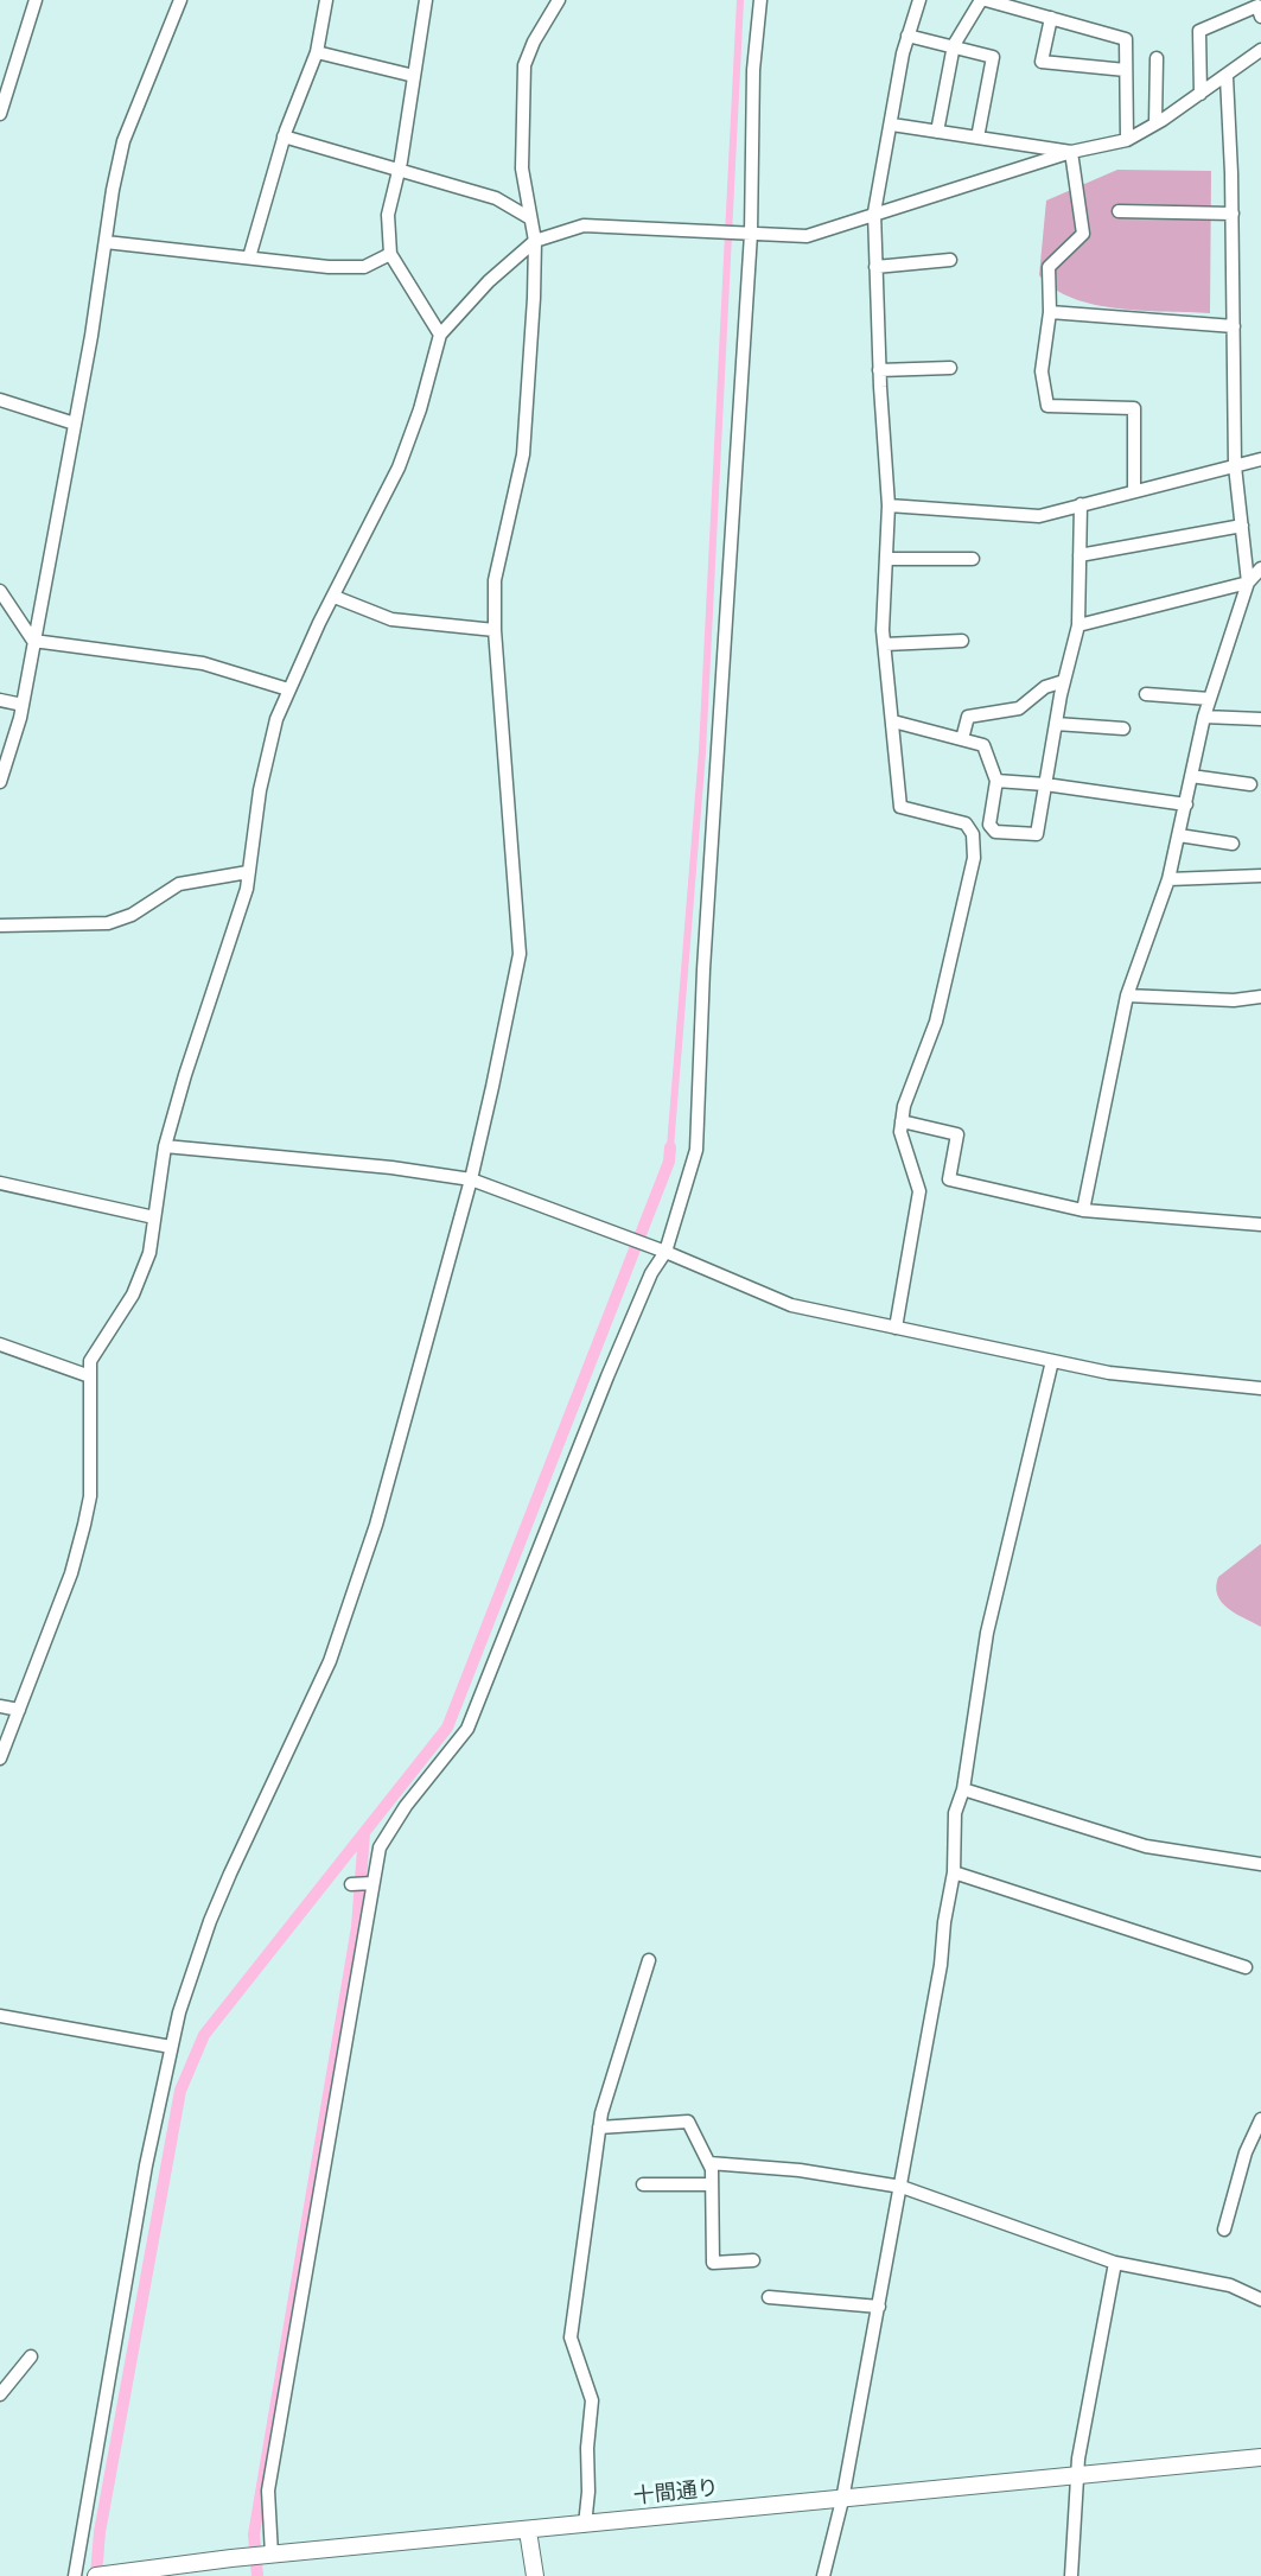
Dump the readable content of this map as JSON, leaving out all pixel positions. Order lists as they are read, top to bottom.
{
  "streets": {
    "street": ["十間通り"]
  }
}
